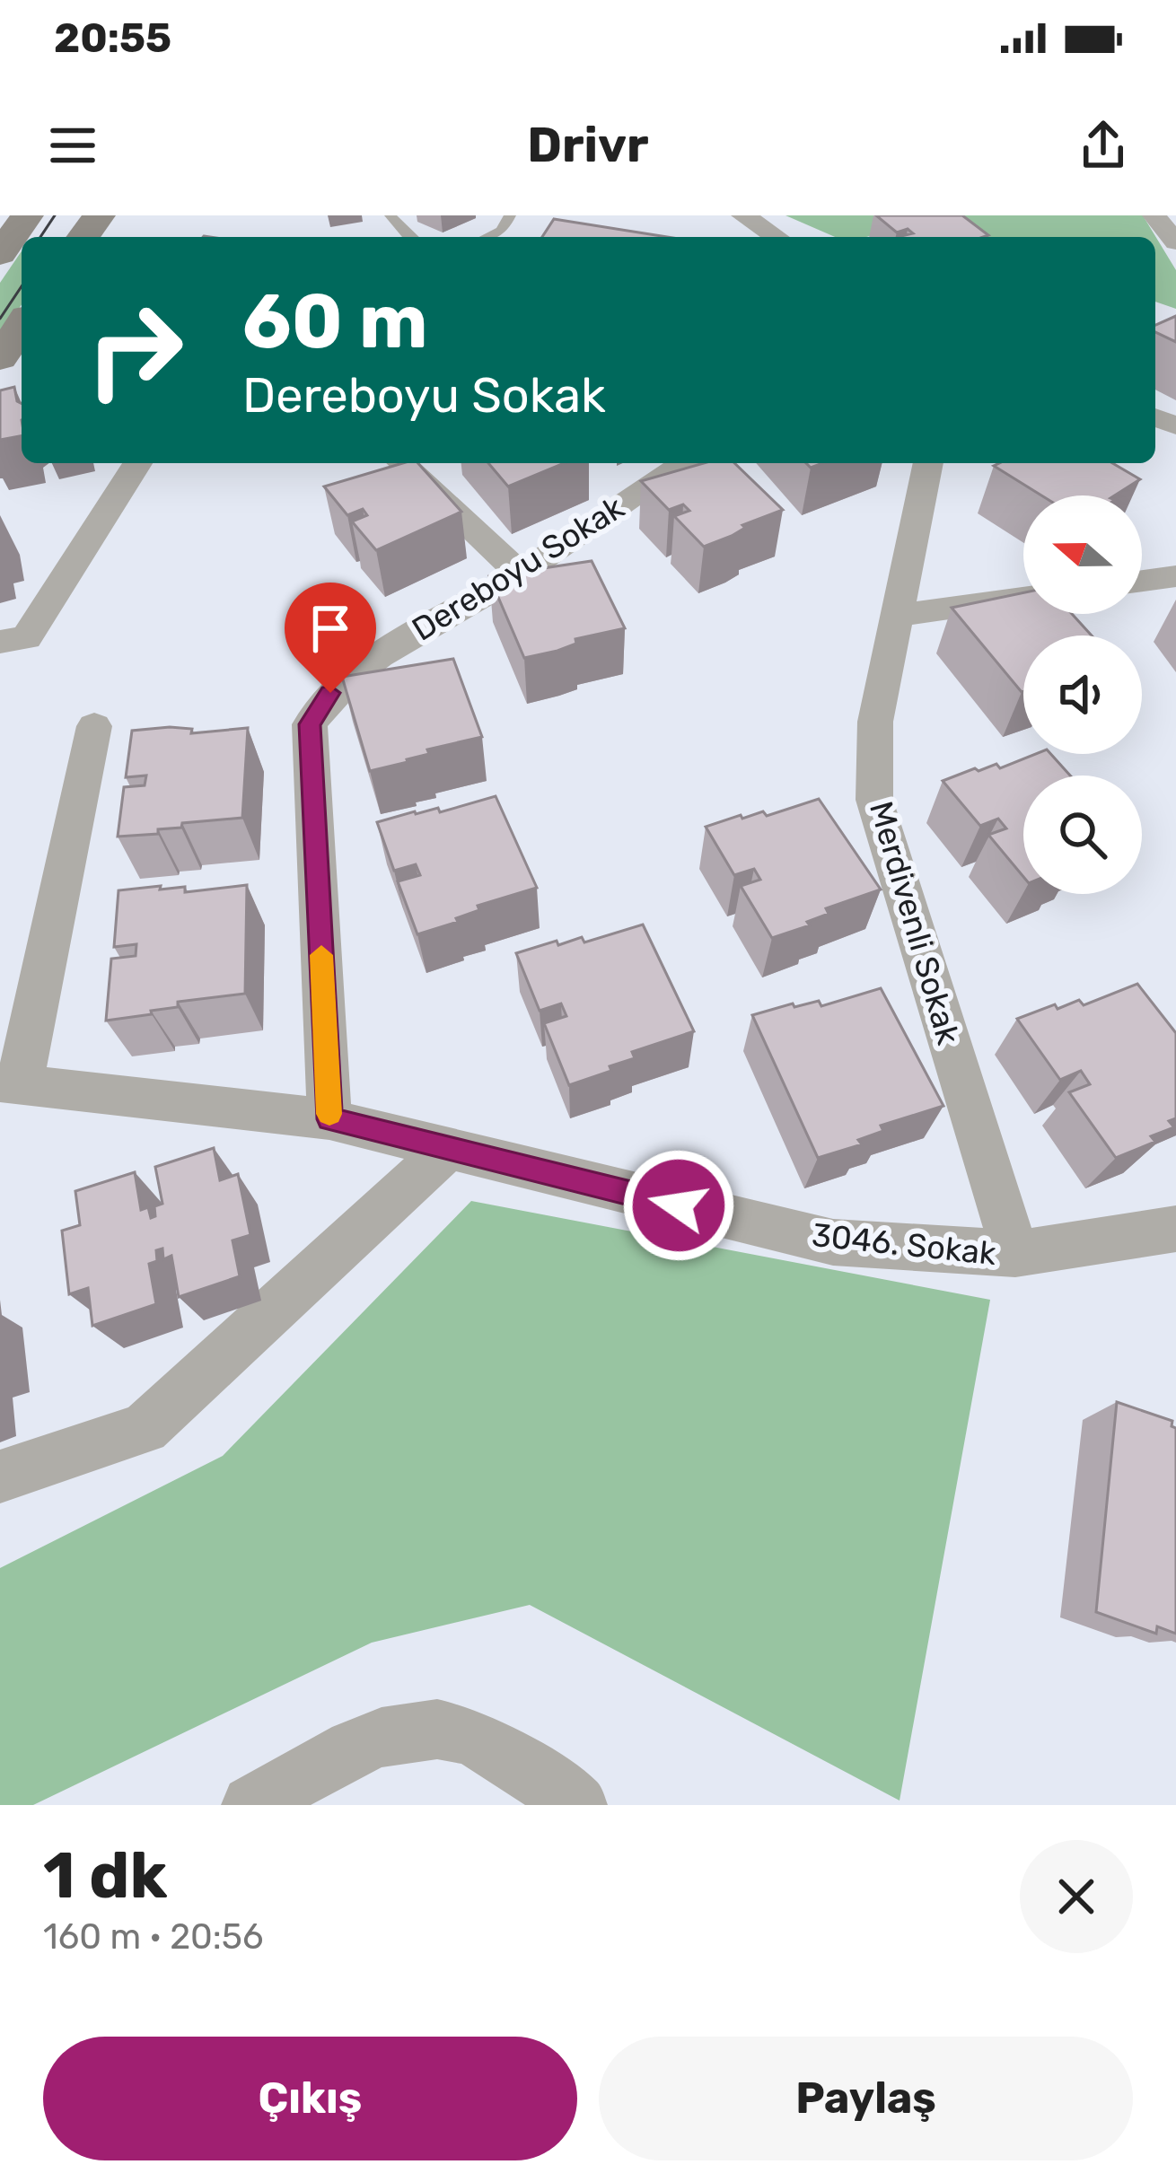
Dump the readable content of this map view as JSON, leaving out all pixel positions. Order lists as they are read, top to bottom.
{
  "streets": {
    "street": ["Dereboyu Sokak", "Merdivenli Sokak", "3046. Sokak"]
  },
  "crossings": [
    ["Dereboyu Sokak", "3046. Sokak"],
    ["Merdivenli Sokak", "3046. Sokak"]
  ],
  "north": "left",
  "page": {
    "status": "20:55",
    "header": "Drivr",
    "turn": ["60 m", "Dereboyu Sokak"],
    "heading": ["1 dk", "160 m · 20:56"],
    "buttons": ["Çıkış", "Paylaş"]
  }
}
